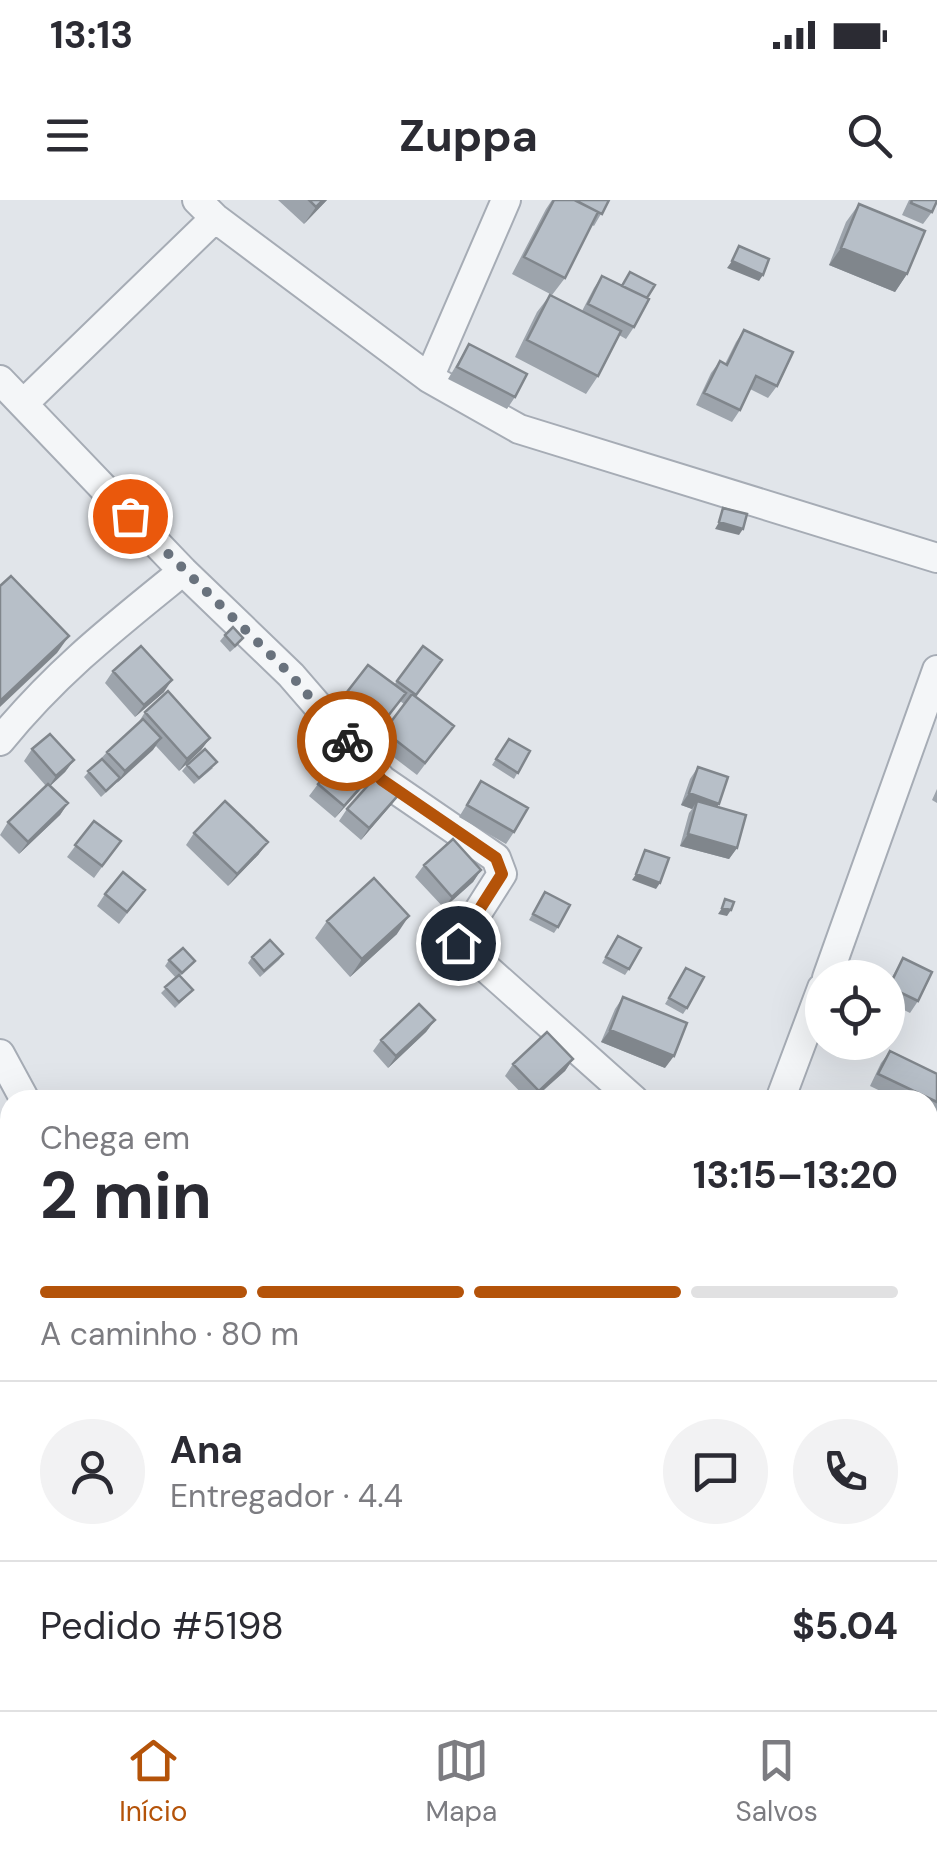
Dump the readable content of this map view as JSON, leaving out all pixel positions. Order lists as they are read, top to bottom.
{
  "page": {
    "status": "13:13",
    "header": "Zuppa",
    "heading": ["2 min", "Chega em", "13:15–13:20"],
    "panel": [
      "Ana",
      "Entregador · 4.4",
      "Pedido #5198",
      "$5.04"
    ],
    "bar": "A caminho · 80 m",
    "tabs": ["Início", "Mapa", "Salvos"]
  }
}
